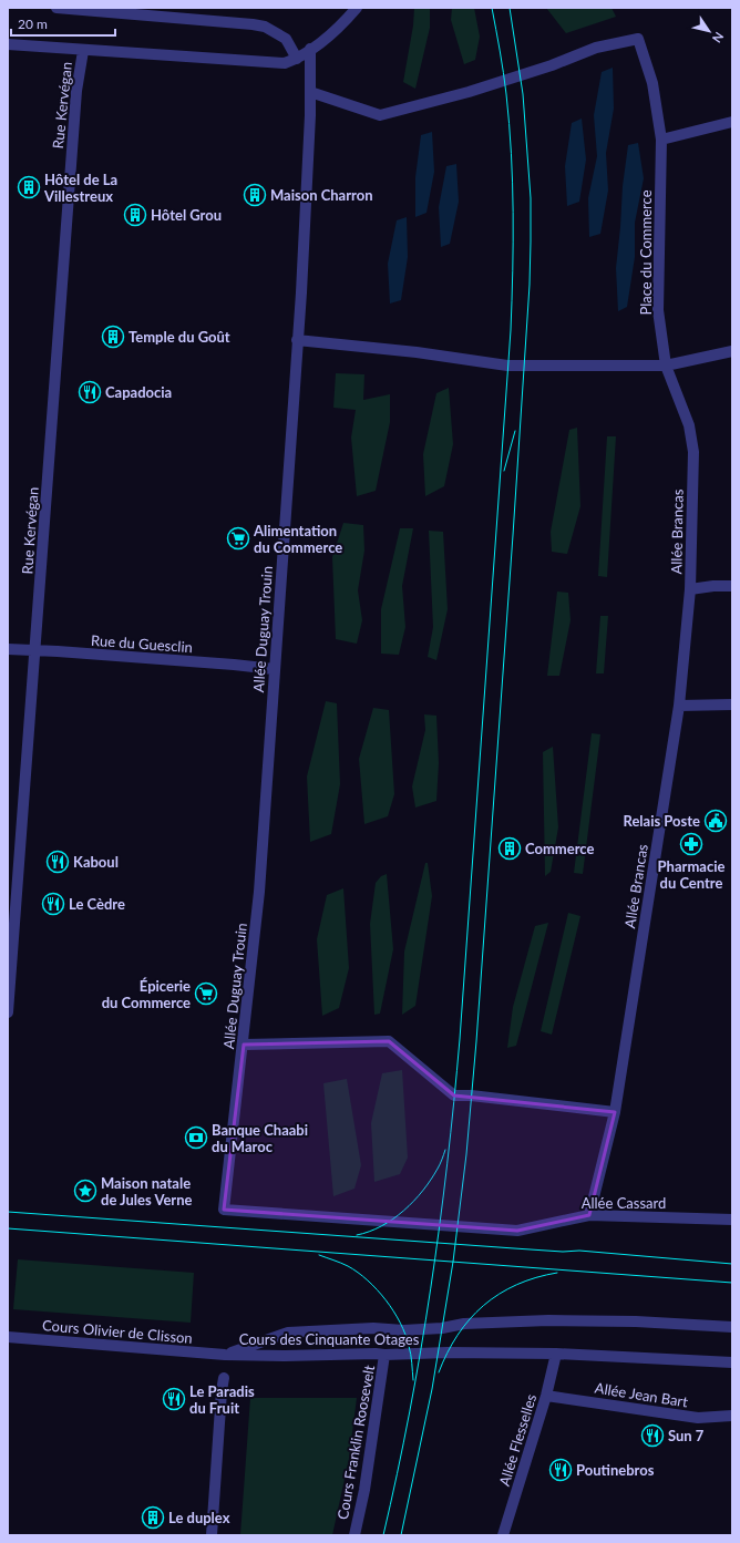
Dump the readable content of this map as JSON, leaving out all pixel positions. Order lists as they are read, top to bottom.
{
  "streets": {
    "street": [
      "Rue Kervégan",
      "Place du Commerce",
      "Allée Brancas",
      "Allée Duguay Trouin",
      "Rue du Guesclin",
      "Allée Cassard",
      "Cours Olivier de Clisson",
      "Cours des Cinquante Otages",
      "Allée Jean Bart",
      "Allée Flesselles",
      "Cours Franklin Roosevelt"
    ]
  },
  "crossings": [
    ["Rue Kervégan", "Rue du Guesclin"],
    ["Place du Commerce", "Allée Brancas"],
    ["Place du Commerce", "Allée Duguay Trouin"],
    ["Allée Brancas", "Allée Cassard"],
    ["Allée Duguay Trouin", "Rue du Guesclin"],
    ["Allée Duguay Trouin", "Allée Cassard"],
    ["Cours Olivier de Clisson", "Cours des Cinquante Otages"],
    ["Cours des Cinquante Otages", "Allée Flesselles"],
    ["Cours des Cinquante Otages", "Cours Franklin Roosevelt"],
    ["Allée Jean Bart", "Allée Flesselles"]
  ],
  "places": {
    "building": [
      "Hôtel de La Villestreux",
      "Maison Charron",
      "Hôtel Grou",
      "Temple du Goût",
      "Commerce",
      "Le duplex"
    ],
    "restaurant": [
      "Capadocia",
      "Kaboul",
      "Le Cèdre",
      "Le Paradis du Fruit",
      "Sun 7",
      "Poutinebros"
    ],
    "supermarket": ["Alimentation du Commerce", "Épicerie du Commerce"],
    "public building": ["Relais Poste"],
    "pharmacy": ["Pharmacie du Centre"],
    "bank": ["Banque Chaabi du Maroc"],
    "place": ["Maison natale de Jules Verne"]
  },
  "scale_bar": "20 m",
  "north": "bottom right"
}
